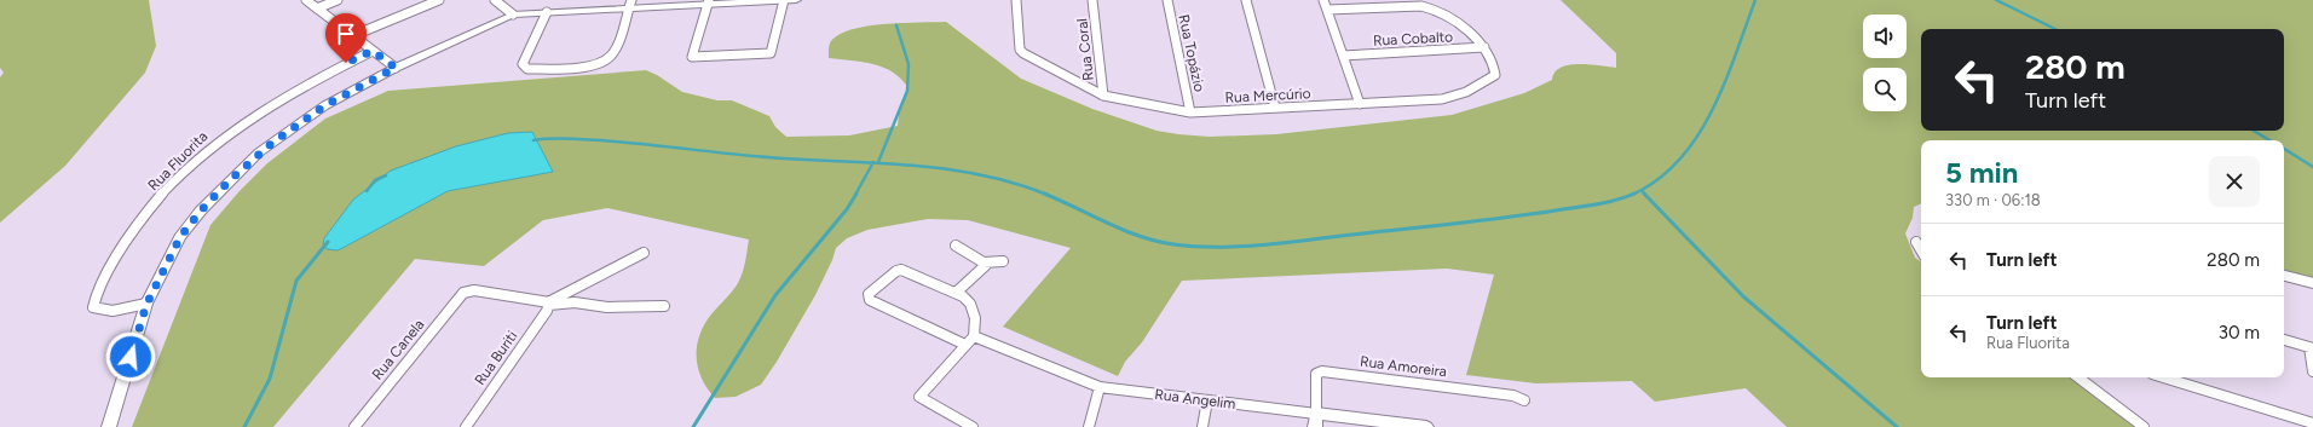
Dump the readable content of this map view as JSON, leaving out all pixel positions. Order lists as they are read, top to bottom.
{
  "streets": {
    "street": [
      "Rua Cobalto",
      "Rua Coral",
      "Rua Topázio",
      "Rua Mercúrio",
      "Rua Fluorita",
      "Rua Canela",
      "Rua Buriti",
      "Rua Amoreira",
      "Rua Angelim"
    ]
  },
  "crossings": [
    ["Rua Cobalto", "Rua Mercúrio"],
    ["Rua Coral", "Rua Mercúrio"],
    ["Rua Topázio", "Rua Mercúrio"],
    ["Rua Canela", "Rua Buriti"],
    ["Rua Amoreira", "Rua Angelim"]
  ],
  "page": {
    "turn": ["280 m", "Turn left"],
    "heading": ["5 min", "330 m · 06:18"],
    "list": [
      {
        "name": "Turn left",
        "value": "280 m"
      },
      {
        "name": "Turn left",
        "note": "Rua Fluorita",
        "value": "30 m"
      }
    ]
  }
}
